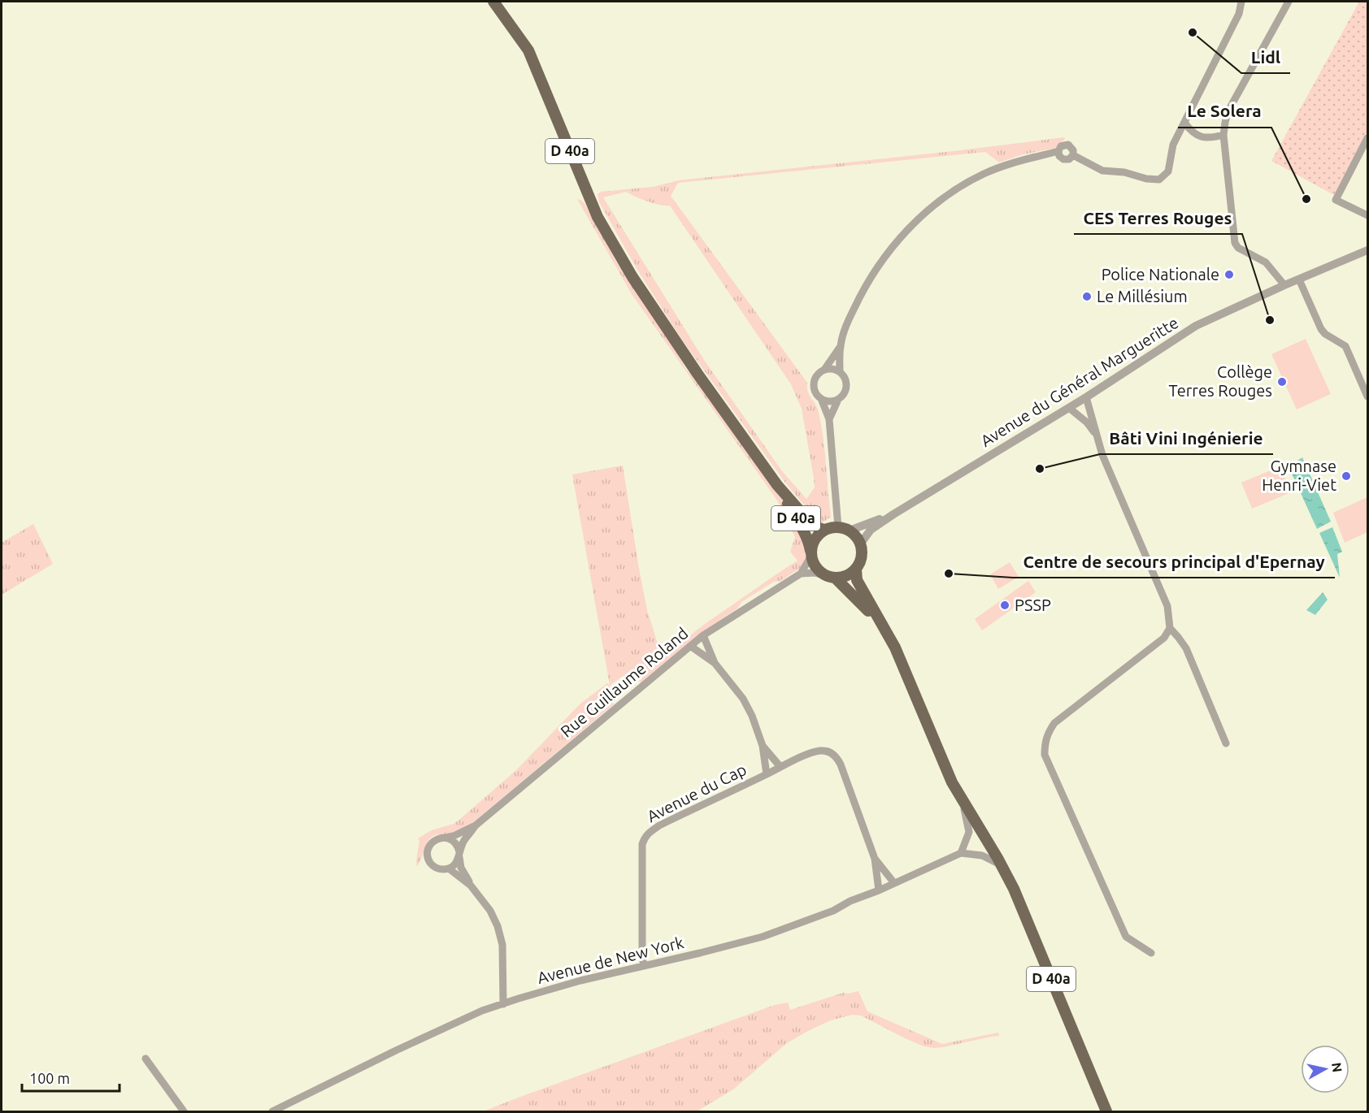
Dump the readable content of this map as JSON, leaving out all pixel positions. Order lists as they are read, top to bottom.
{
  "streets": {
    "main road": ["D 40a"],
    "street": [
      "Avenue du Général Margueritte",
      "Rue Guillaume Roland",
      "Avenue du Cap",
      "Avenue de New York"
    ]
  },
  "crossings": [
    ["D 40a", "Avenue du Général Margueritte"],
    ["Avenue du Cap", "Avenue de New York"]
  ],
  "places": [
    "Lidl",
    "Le Solera",
    "Police Nationale",
    "Le Millésium",
    "CES Terres Rouges",
    "Collège Terres Rouges",
    "Bâti Vini Ingénierie",
    "Gymnase Henri-Viet",
    "Centre de secours principal d'Epernay",
    "PSSP"
  ],
  "scale_bar": "100 m",
  "north": "right"
}
